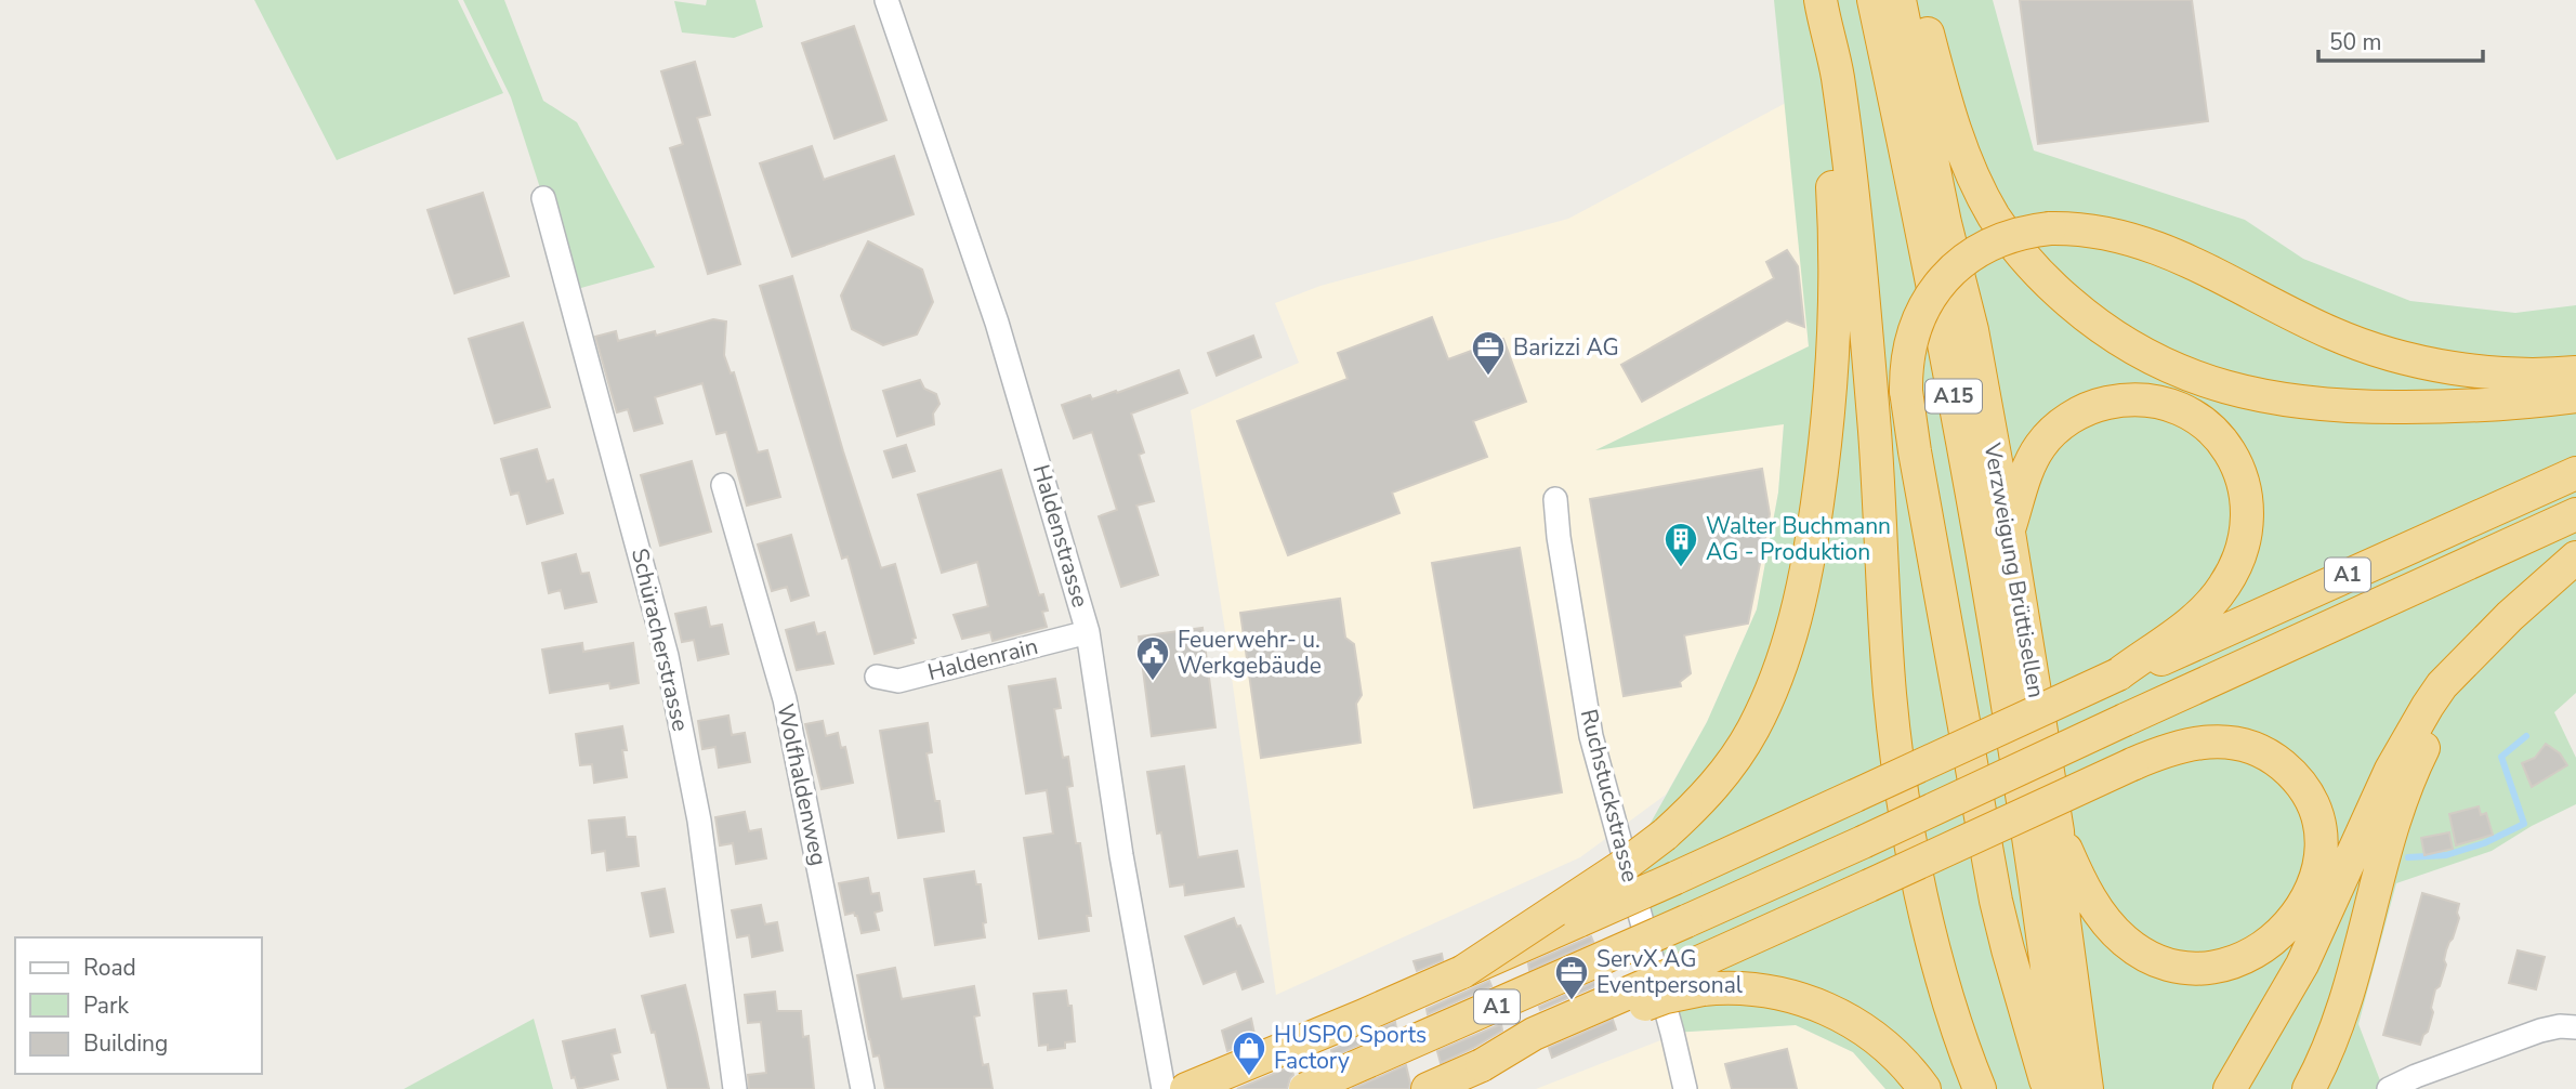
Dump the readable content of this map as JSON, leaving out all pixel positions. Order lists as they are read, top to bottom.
{
  "streets": {
    "highway": ["A15", "Verzweigung Brüttisellen", "A1"],
    "street": [
      "Haldenstrasse",
      "Schüracherstrasse",
      "Haldenrain",
      "Wolfhaldenweg",
      "Ruchstuckstrasse"
    ]
  },
  "crossings": [
    ["A15", "Verzweigung Brüttisellen"],
    ["Haldenstrasse", "Haldenrain"]
  ],
  "places": {
    "office": ["Barizzi AG", "ServX AG Eventpersonal"],
    "building": ["Walter Buchmann AG - Produktion"],
    "public building": ["Feuerwehr- u. Werkgebäude"],
    "shop": ["HUSPO Sports Factory"]
  },
  "legend": ["Road", "Park", "Building"],
  "scale_bar": "50 m"
}
